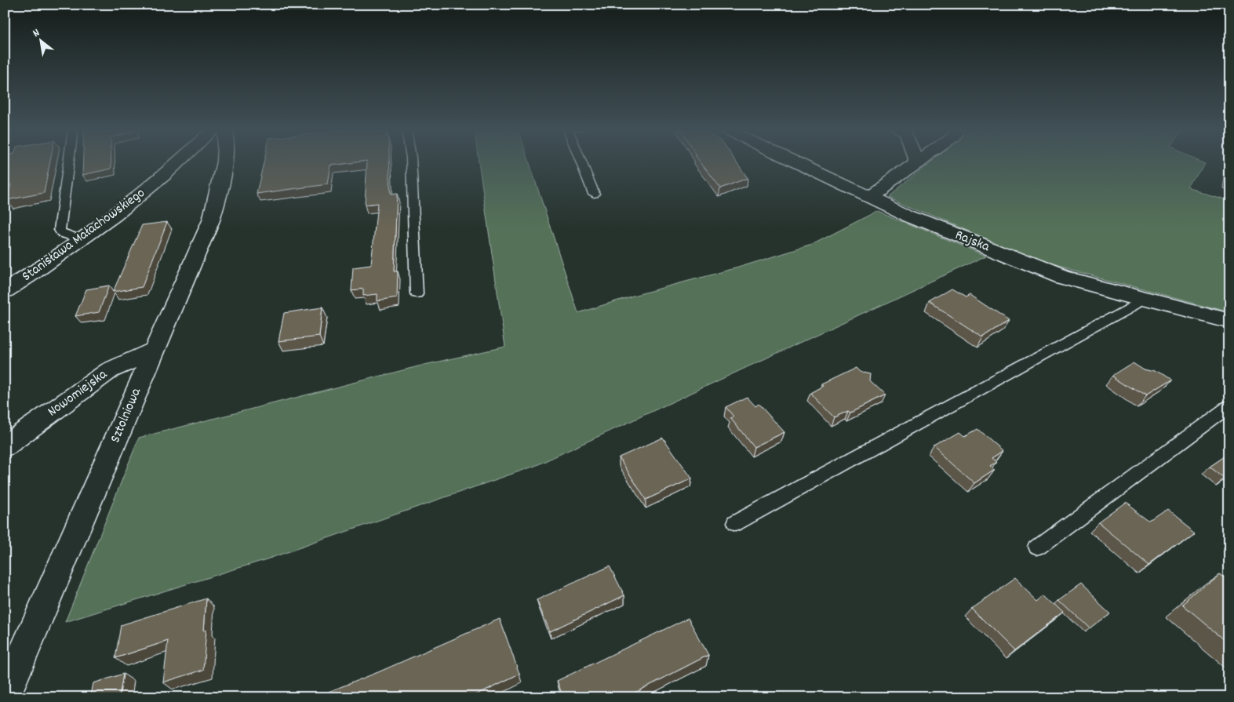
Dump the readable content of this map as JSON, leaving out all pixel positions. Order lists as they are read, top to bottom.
{
  "streets": {
    "street": [
      "Stanisława Małachowskiego",
      "Rajska",
      "Nowomiejska",
      "Sztolniowa"
    ]
  },
  "crossings": [
    ["Nowomiejska", "Sztolniowa"]
  ],
  "north": "top left"
}
